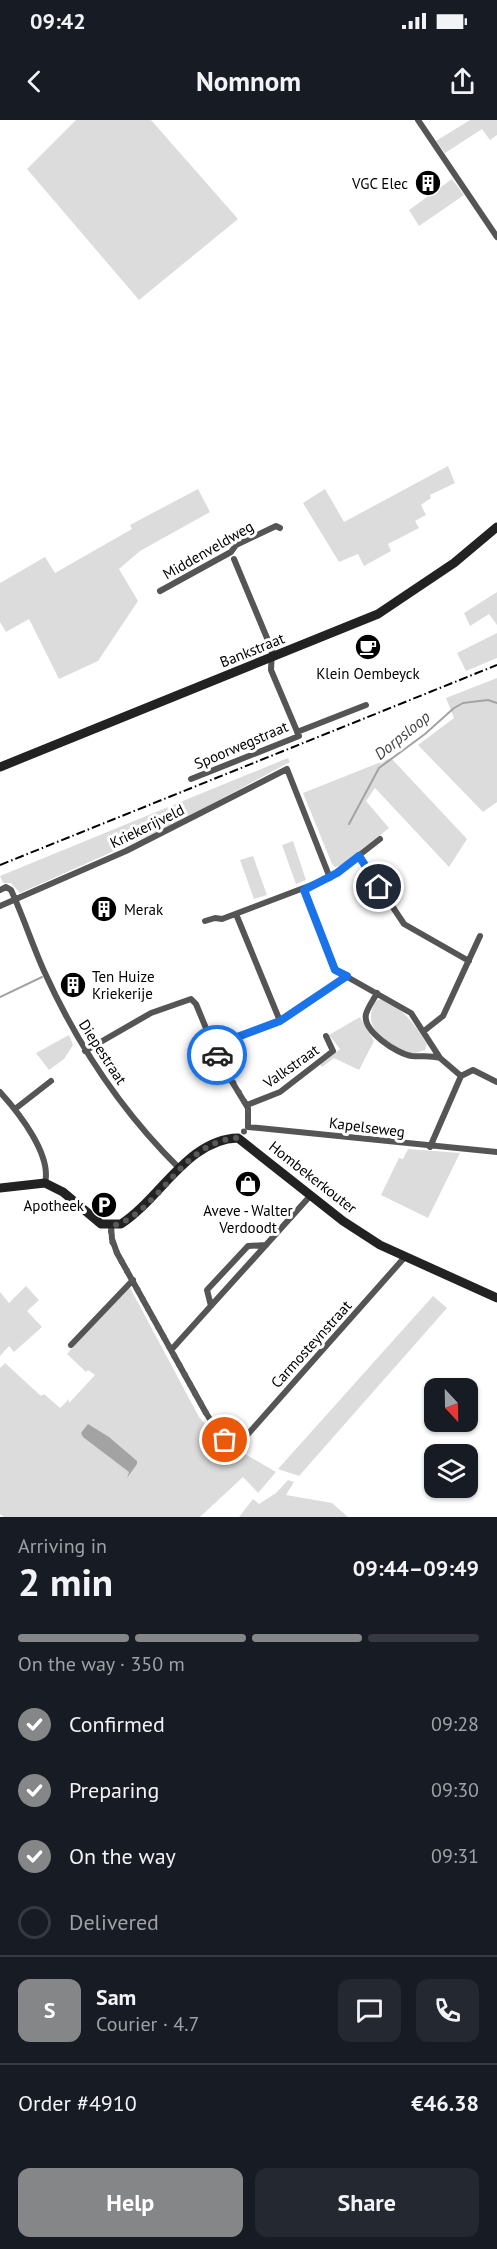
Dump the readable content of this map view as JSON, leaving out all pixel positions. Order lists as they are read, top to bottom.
{
  "streets": {
    "street": [
      "Middenveldweg",
      "Bankstraat",
      "Spoorwegstraat",
      "Kriekerijveld",
      "Diepestraat",
      "Valkstraat",
      "Kapelseweg",
      "Hombekerkouter",
      "Carmosteynstraat"
    ]
  },
  "crossings": [
    ["Middenveldweg", "Bankstraat"],
    ["Middenveldweg", "Spoorwegstraat"],
    ["Bankstraat", "Spoorwegstraat"],
    ["Kriekerijveld", "Diepestraat"],
    ["Hombekerkouter", "Carmosteynstraat"]
  ],
  "water": ["Dorpsloop"],
  "places": {
    "building": ["VGC Elec", "Merak", "Ten Huize Kriekerije"],
    "cafe": ["Klein Oembeyck"],
    "shop": ["Aveve - Walter Verdoodt"],
    "parking": ["Apotheek"]
  },
  "north": "bottom",
  "page": {
    "status": "09:42",
    "header": "Nomnom",
    "heading": ["2 min", "Arriving in", "09:44–09:49"],
    "panel": [
      "Sam",
      "Courier · 4.7",
      "Order #4910",
      "€46.38"
    ],
    "bar": "On the way · 350 m",
    "list": [
      ["Confirmed", "09:28"],
      ["Preparing", "09:30"],
      ["On the way", "09:31"],
      "Delivered"
    ],
    "round": "S",
    "buttons": ["Help", "Share"]
  }
}
